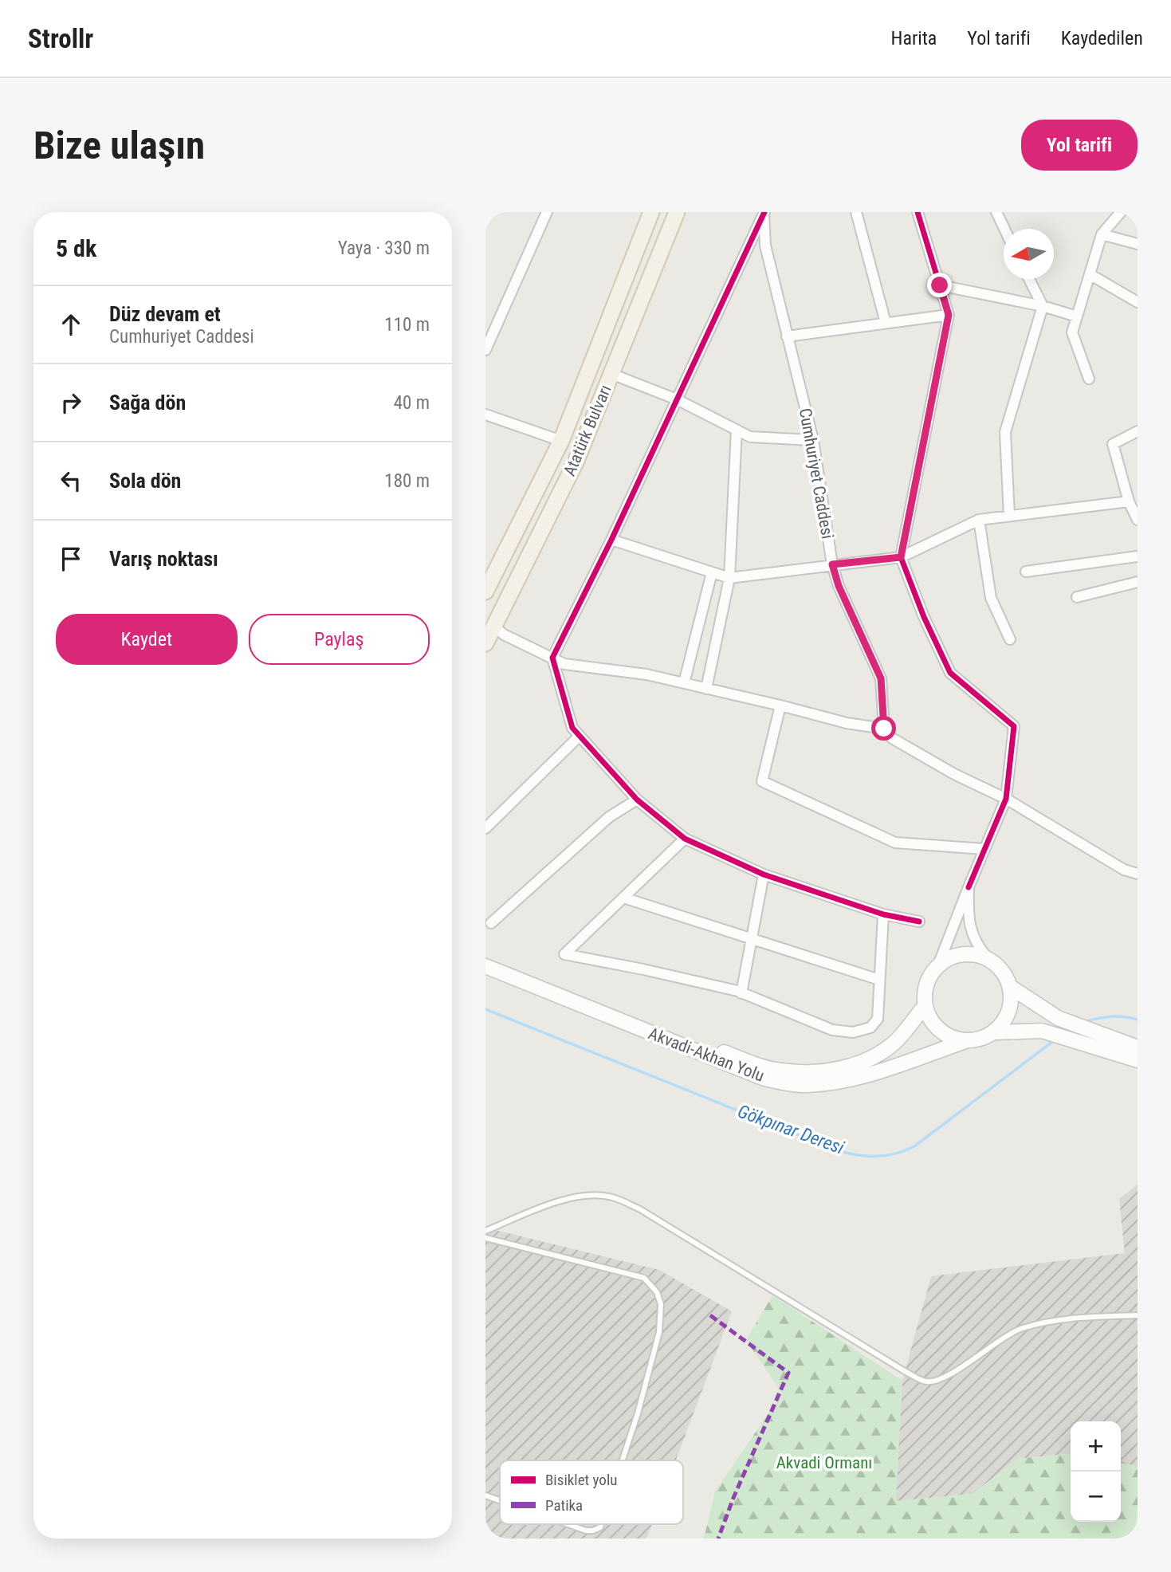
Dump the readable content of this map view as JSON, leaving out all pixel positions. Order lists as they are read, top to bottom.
{
  "streets": {
    "main road": ["Atatürk Bulvarı", "Akvadi-Akhan Yolu"],
    "street": ["Cumhuriyet Caddesi"]
  },
  "water": ["Gökpınar Deresi"],
  "parks": ["Akvadi Ormanı"],
  "legend": ["Bisiklet yolu", "Patika"],
  "north": "left",
  "page": {
    "header": "Strollr",
    "nav": ["Harita", "Yol tarifi", "Kaydedilen"],
    "buttons": [
      "Yol tarifi",
      ["Kaydet", "Paylaş"]
    ],
    "title": "Bize ulaşın",
    "heading": ["5 dk", "Yaya · 330 m"],
    "list": [
      ["Düz devam et", "Cumhuriyet Caddesi", "110 m"],
      ["Sağa dön", "40 m"],
      ["Sola dön", "180 m"],
      "Varış noktası"
    ],
    "map_buttons": ["+", "−"]
  }
}
